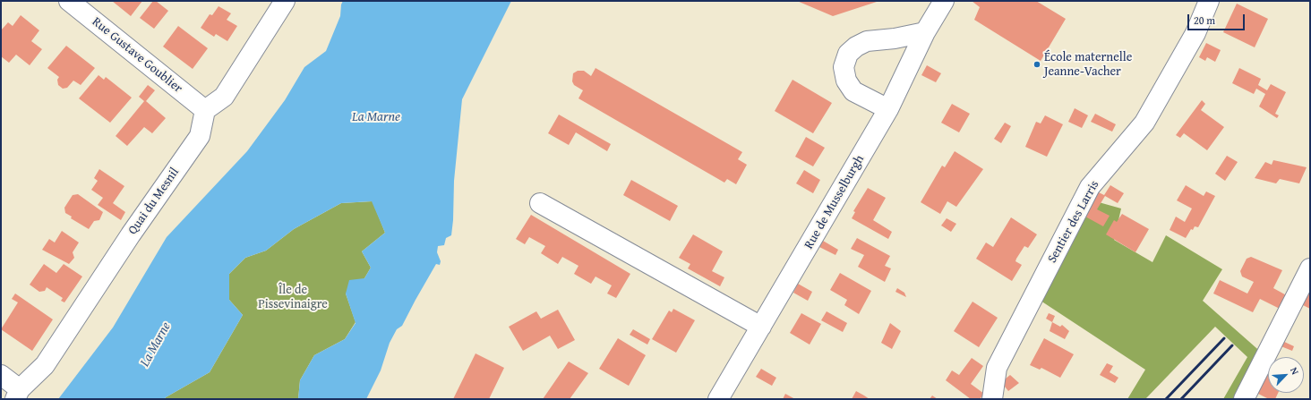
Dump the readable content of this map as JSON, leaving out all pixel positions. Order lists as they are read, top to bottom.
{
  "streets": {
    "street": [
      "Rue Gustave Goublier",
      "Quai du Mesnil",
      "Rue de Musselburgh",
      "Sentier des Larris"
    ]
  },
  "crossings": [
    ["Rue Gustave Goublier", "Quai du Mesnil"]
  ],
  "water": ["La Marne"],
  "parks": ["Île de Pissevinaigre"],
  "places": ["École maternelle Jeanne-Vacher"],
  "scale_bar": "20 m",
  "north": "top right"
}
